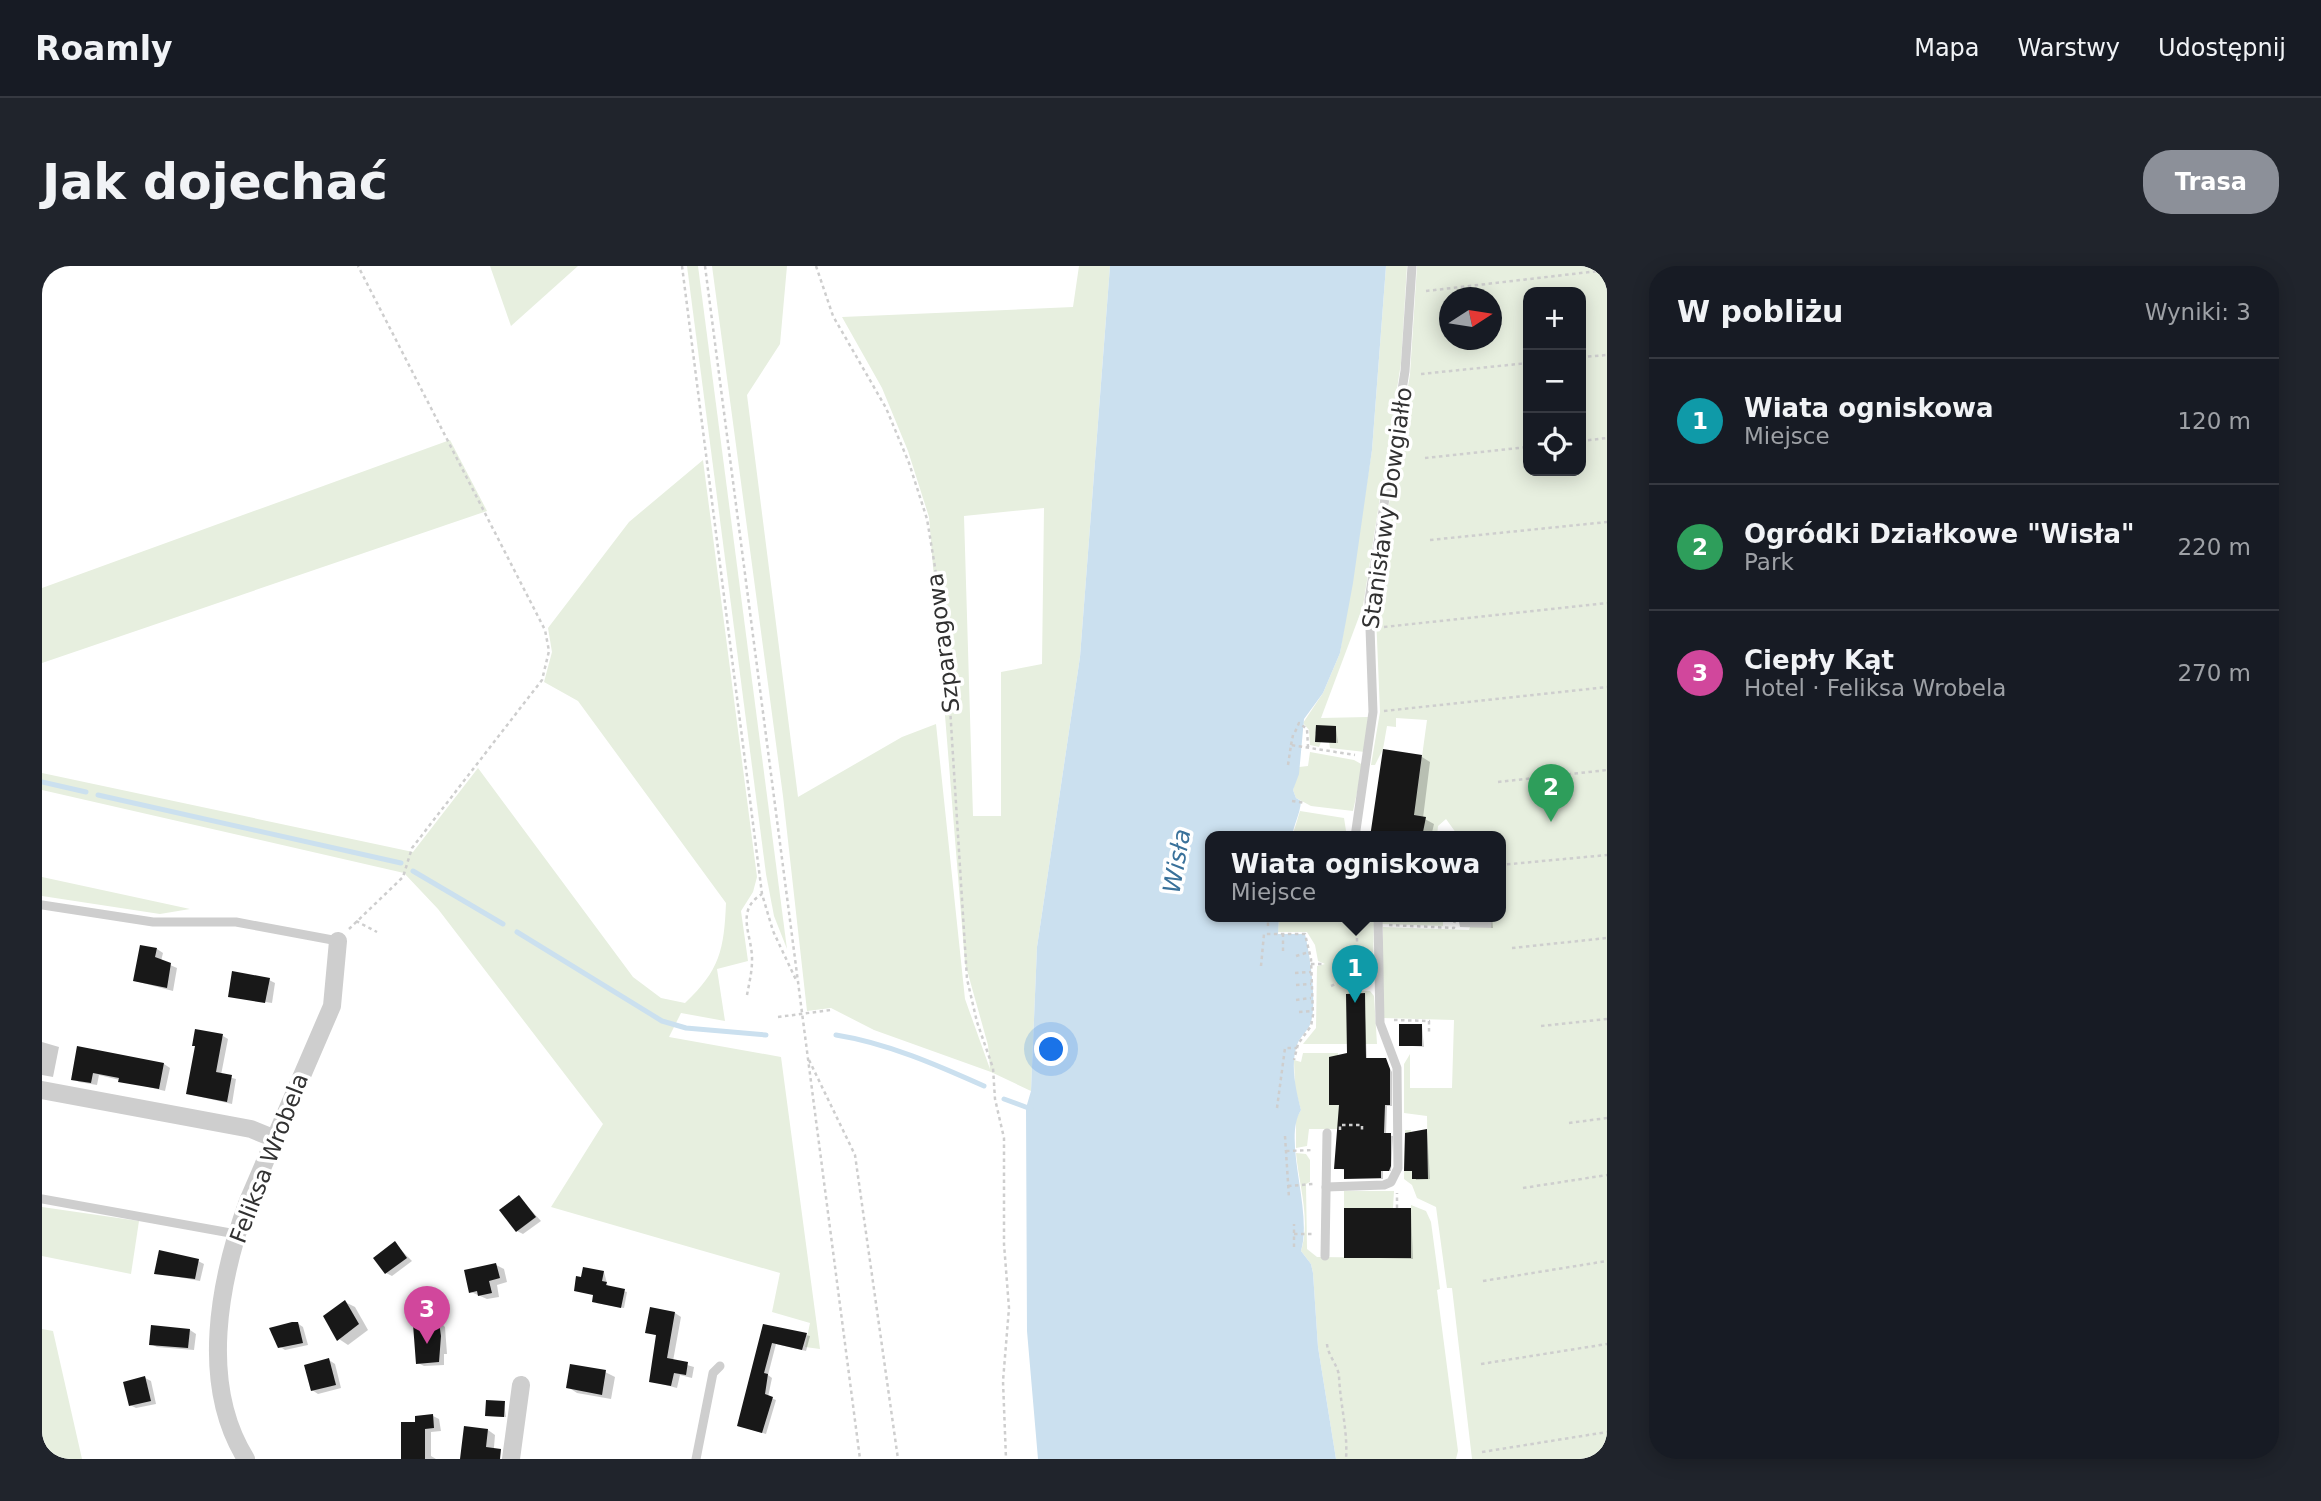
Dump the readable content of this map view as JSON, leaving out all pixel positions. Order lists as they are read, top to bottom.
{
  "streets": {
    "street": ["Feliksa Wrobela"],
    "lane": ["Stanisławy Dowgiałło"],
    "path": ["Szparagowa"]
  },
  "water": ["Wisła"],
  "north": "right",
  "page": {
    "header": "Roamly",
    "nav": ["Mapa", "Warstwy", "Udostępnij"],
    "buttons": "Trasa",
    "title": "Jak dojechać",
    "heading": ["W pobliżu", "Wyniki: 3"],
    "map_buttons": ["+", "−"],
    "list": [
      {
        "mark": "1",
        "name": "Wiata ogniskowa",
        "note": "Miejsce",
        "value": "120 m"
      },
      {
        "mark": "2",
        "name": "Ogródki Działkowe \"Wisła\"",
        "note": "Park",
        "value": "220 m"
      },
      {
        "mark": "3",
        "name": "Ciepły Kąt",
        "note": "Hotel · Feliksa Wrobela",
        "value": "270 m"
      }
    ],
    "pins": ["2", "1", "3"],
    "popup": ["Wiata ogniskowa", "Miejsce"]
  }
}
